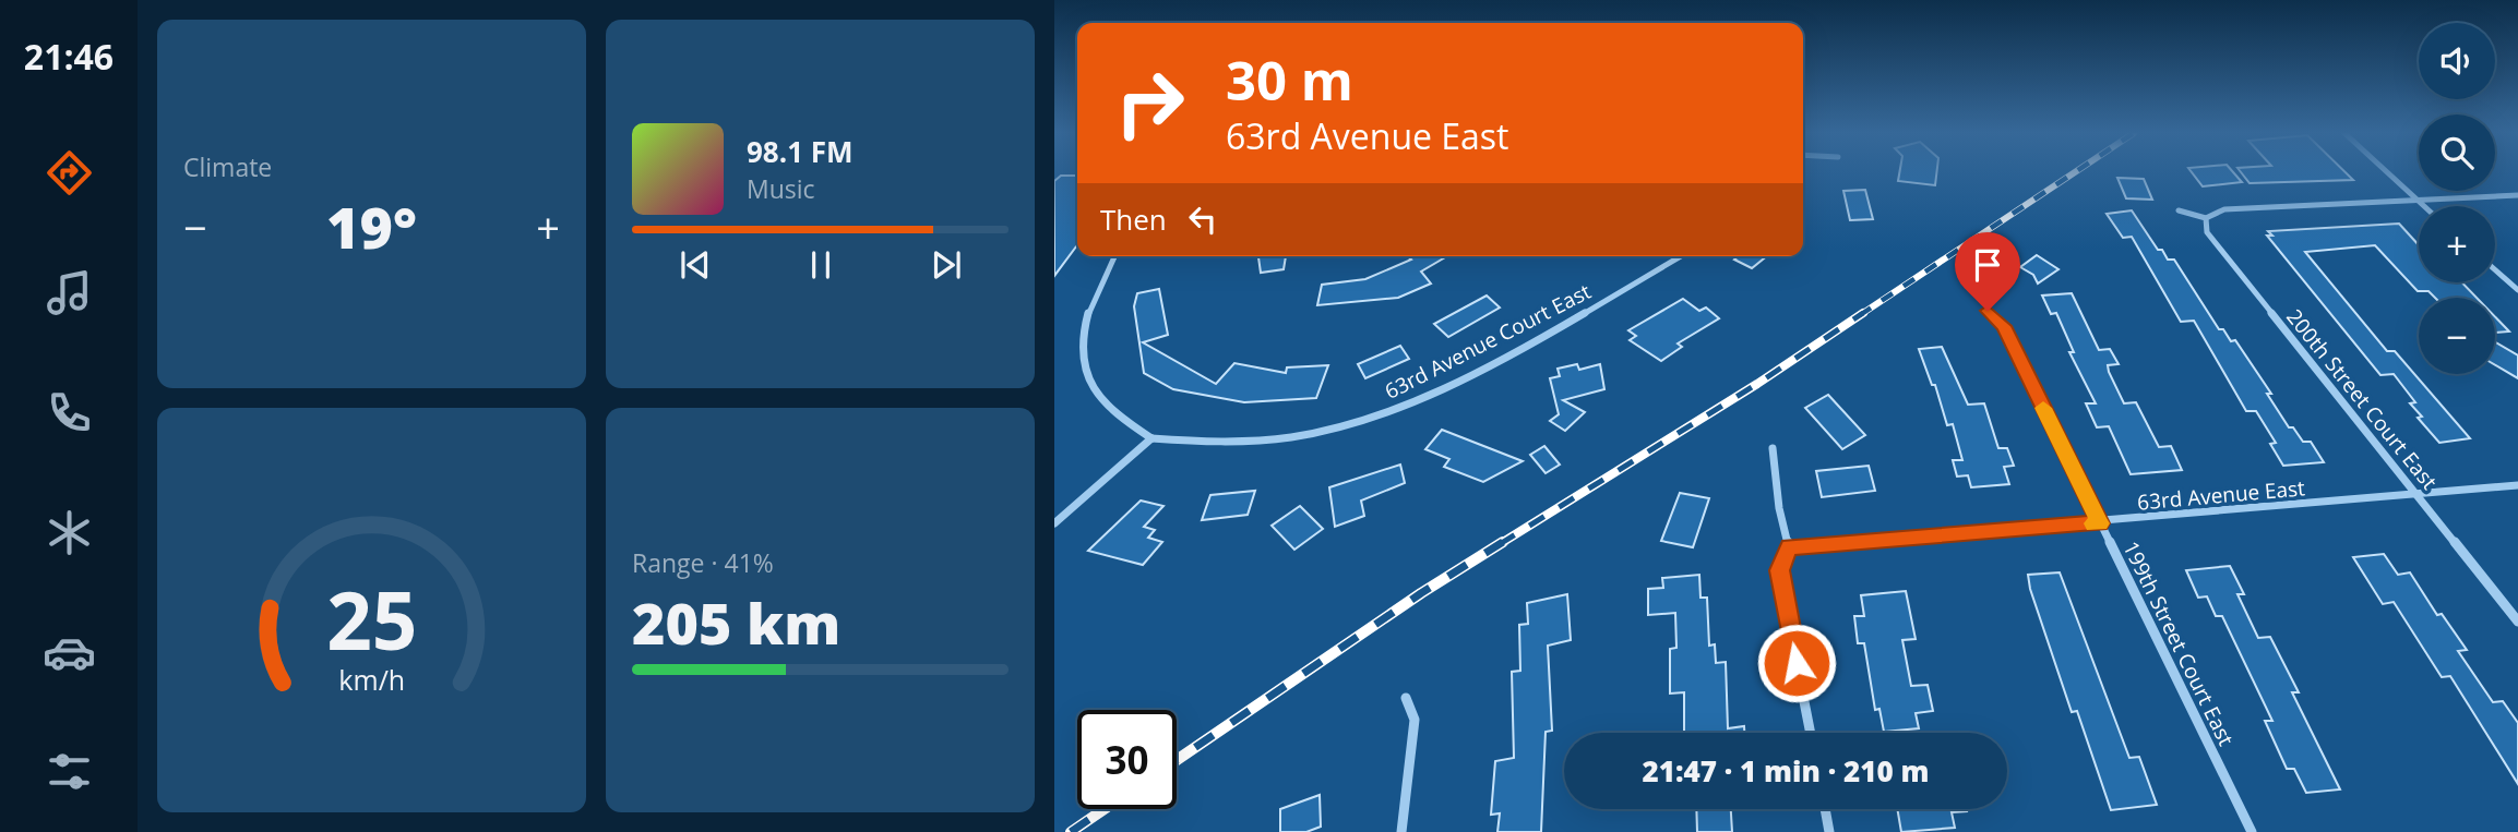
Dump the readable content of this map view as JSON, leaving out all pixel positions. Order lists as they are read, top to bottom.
{
  "streets": {
    "street": [
      "63rd Avenue Court East",
      "200th Street Court East",
      "63rd Avenue East",
      "199th Street Court East"
    ]
  },
  "crossings": [
    ["200th Street Court East", "63rd Avenue East"],
    ["63rd Avenue East", "199th Street Court East"]
  ],
  "page": {
    "tabs": "21:46",
    "tile": [
      "Climate",
      ["Range · 41%", "205 km"]
    ],
    "map_buttons": ["+", "−"],
    "turn": ["30 m", "63rd Avenue East"],
    "song": ["98.1 FM", "Music"],
    "then": "Then",
    "heat": ["−", "19°", "+"],
    "limit": "30",
    "trip": "21:47 · 1 min · 210 m",
    "gauge": ["25", "km/h"]
  }
}
